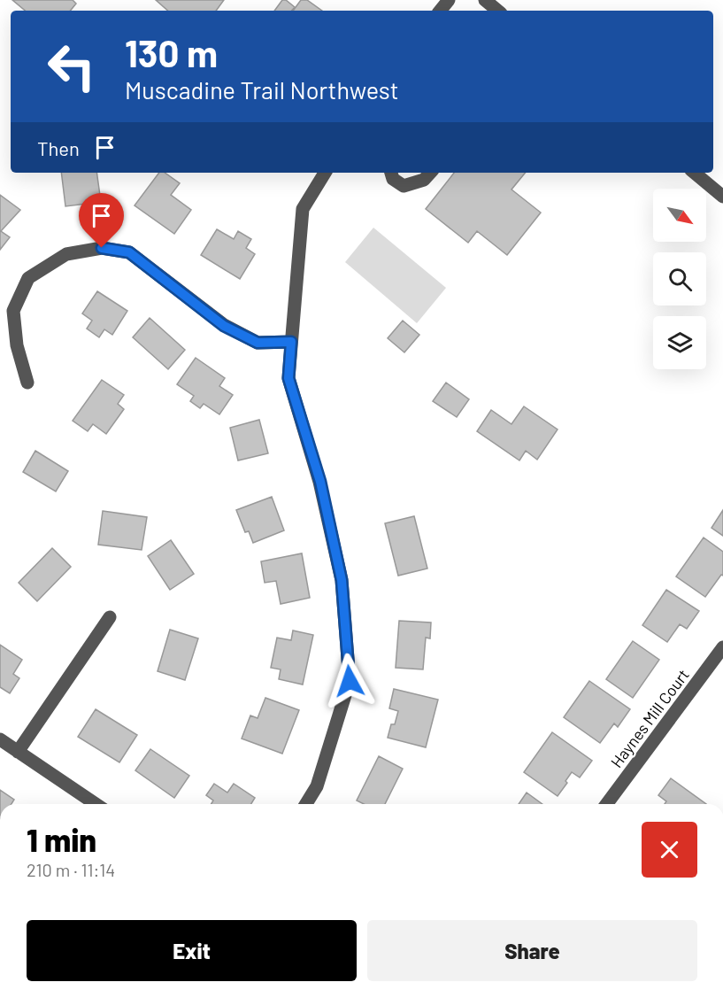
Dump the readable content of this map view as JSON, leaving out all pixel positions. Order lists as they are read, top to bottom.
{
  "streets": {
    "street": ["Haynes Mill Court"]
  },
  "north": "bottom right",
  "page": {
    "turn": ["130 m", "Muscadine Trail Northwest"],
    "then": "Then",
    "heading": ["1 min", "210 m · 11:14"],
    "buttons": ["Exit", "Share"]
  }
}
